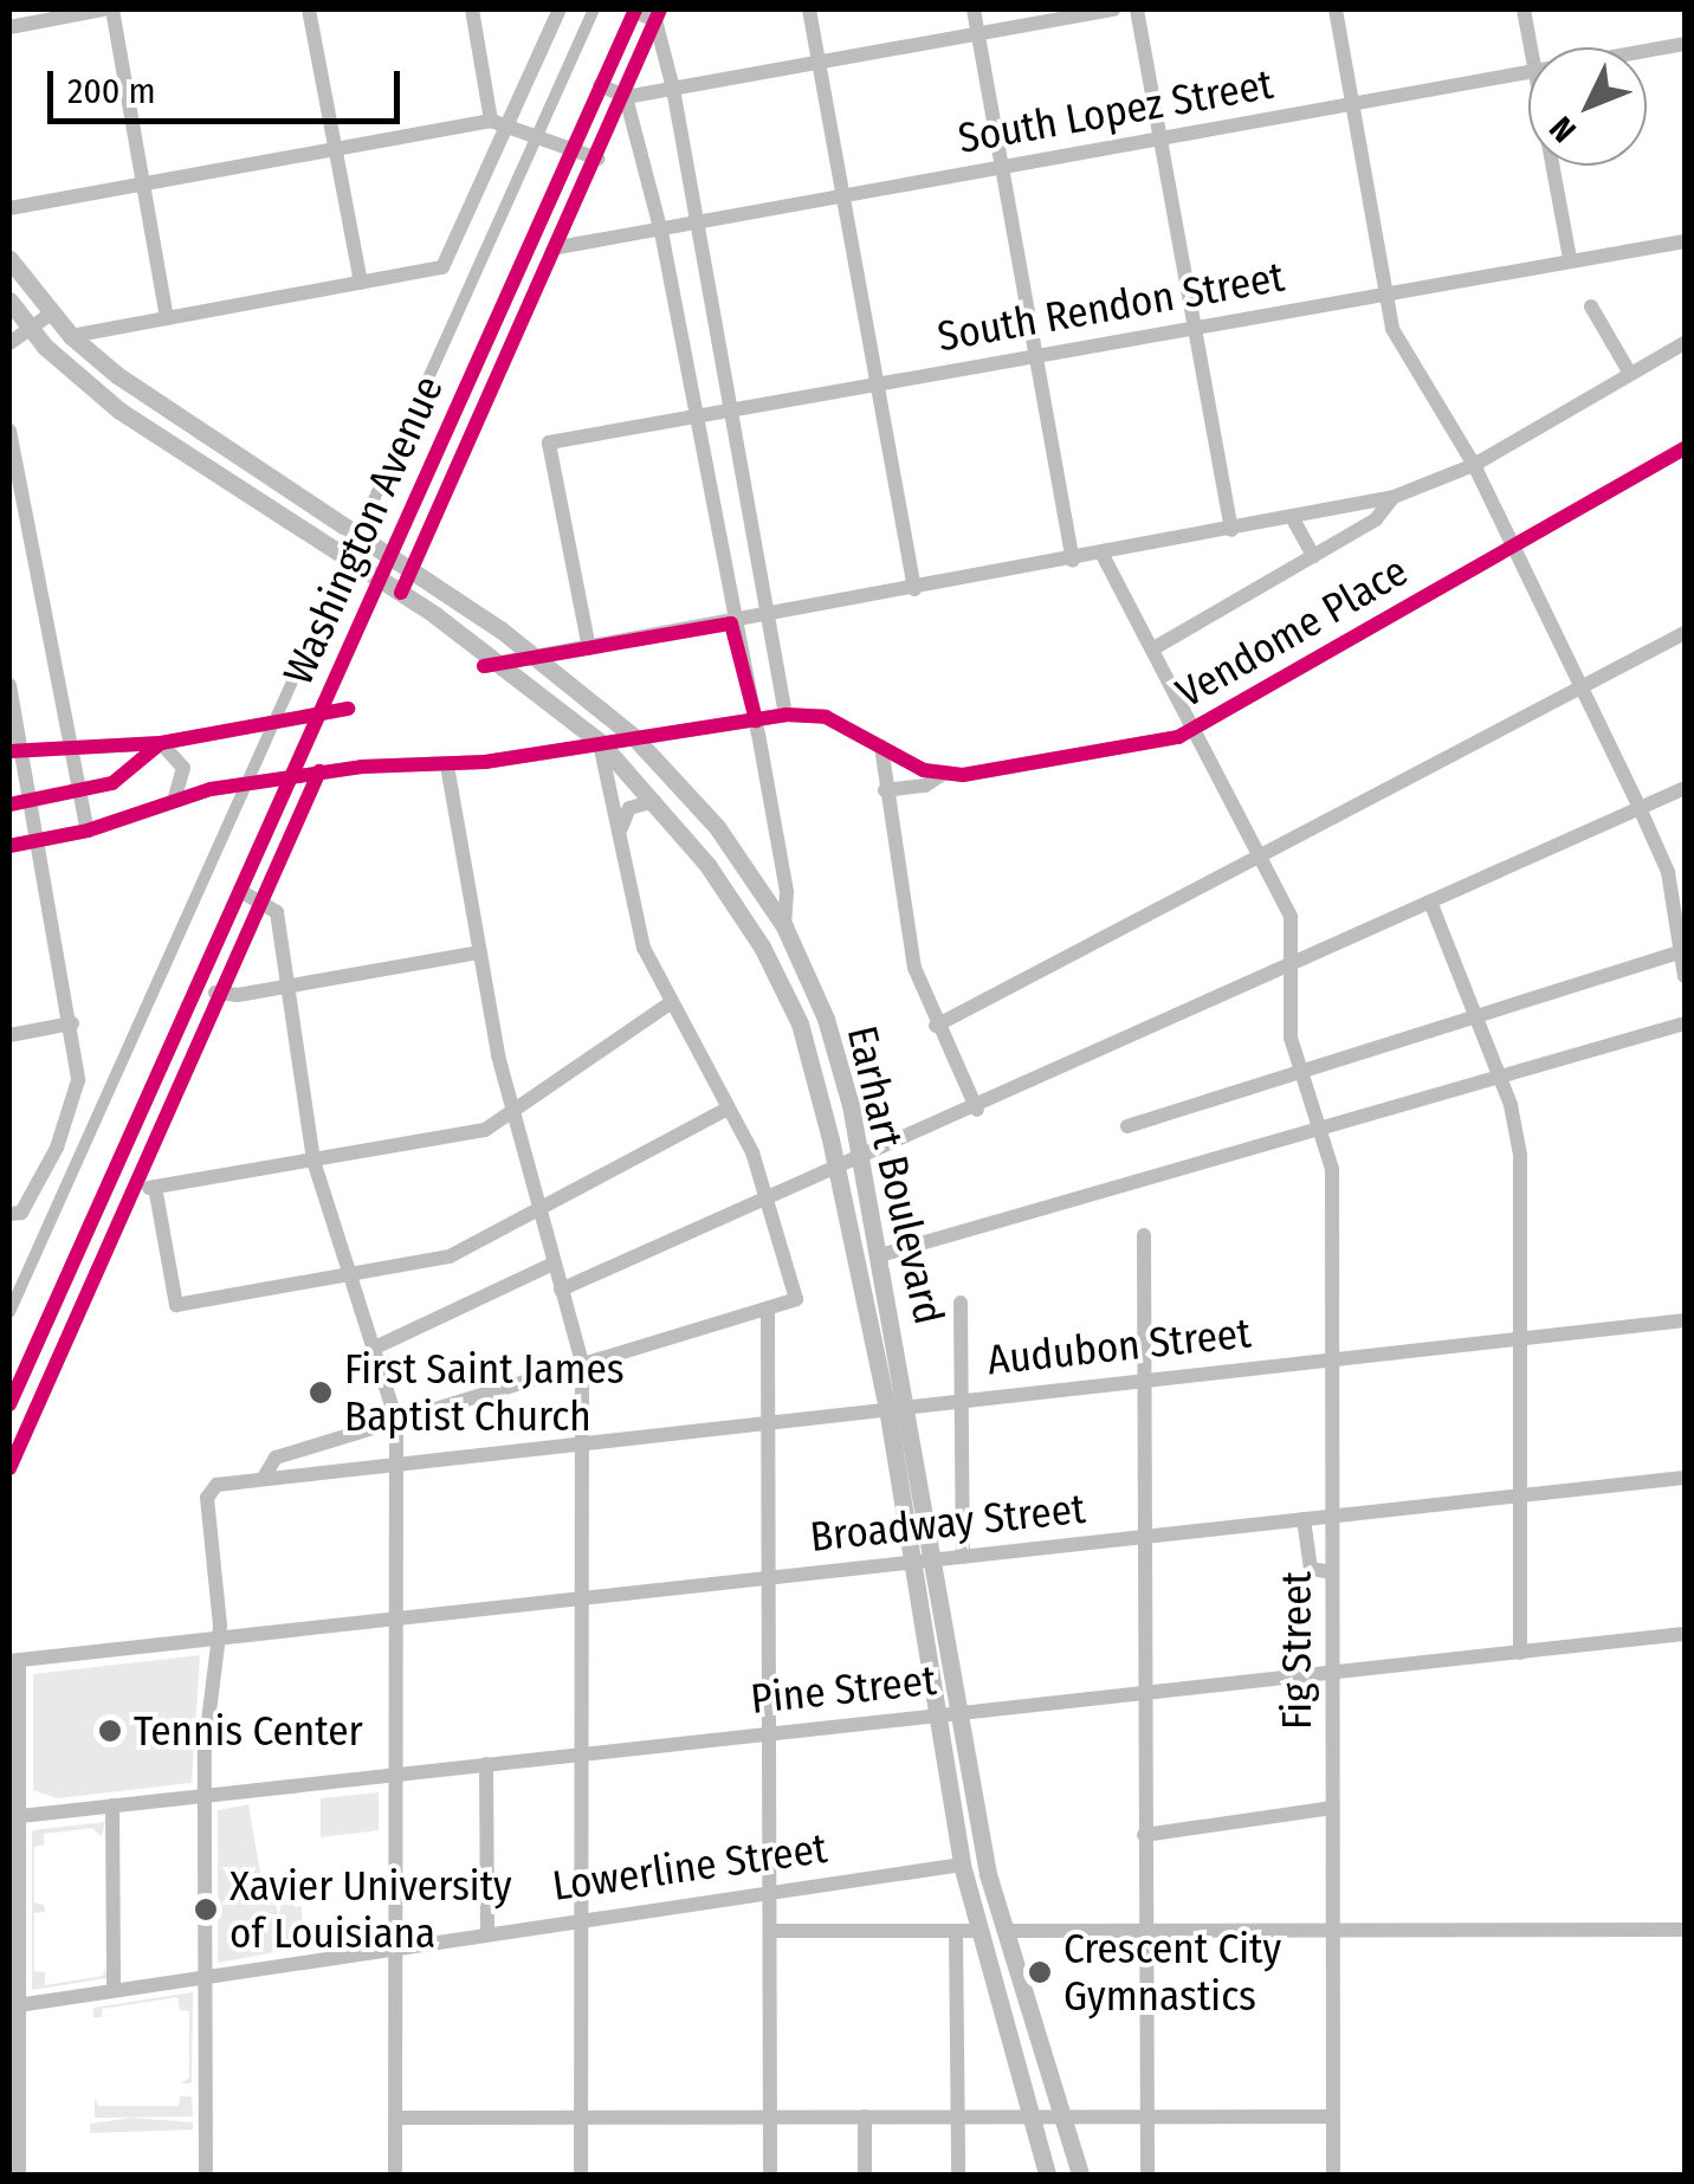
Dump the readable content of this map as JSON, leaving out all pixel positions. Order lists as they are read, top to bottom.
{
  "streets": {
    "main road": ["Earhart Boulevard"],
    "street": [
      "South Lopez Street",
      "South Rendon Street",
      "Washington Avenue",
      "Vendome Place",
      "Audubon Street",
      "Broadway Street",
      "Fig Street",
      "Pine Street",
      "Lowerline Street"
    ]
  },
  "crossings": [
    ["South Lopez Street", "Washington Avenue"],
    ["Washington Avenue", "Earhart Boulevard"],
    ["Vendome Place", "Fig Street"],
    ["Earhart Boulevard", "Audubon Street"],
    ["Earhart Boulevard", "Broadway Street"],
    ["Earhart Boulevard", "Pine Street"],
    ["Earhart Boulevard", "Lowerline Street"],
    ["Audubon Street", "Broadway Street"],
    ["Audubon Street", "Fig Street"],
    ["Broadway Street", "Fig Street"],
    ["Fig Street", "Pine Street"]
  ],
  "places": [
    "First Saint James Baptist Church",
    "Tennis Center",
    "Xavier University of Louisiana",
    "Crescent City Gymnastics"
  ],
  "scale_bar": "200 m",
  "north": "bottom left"
}
